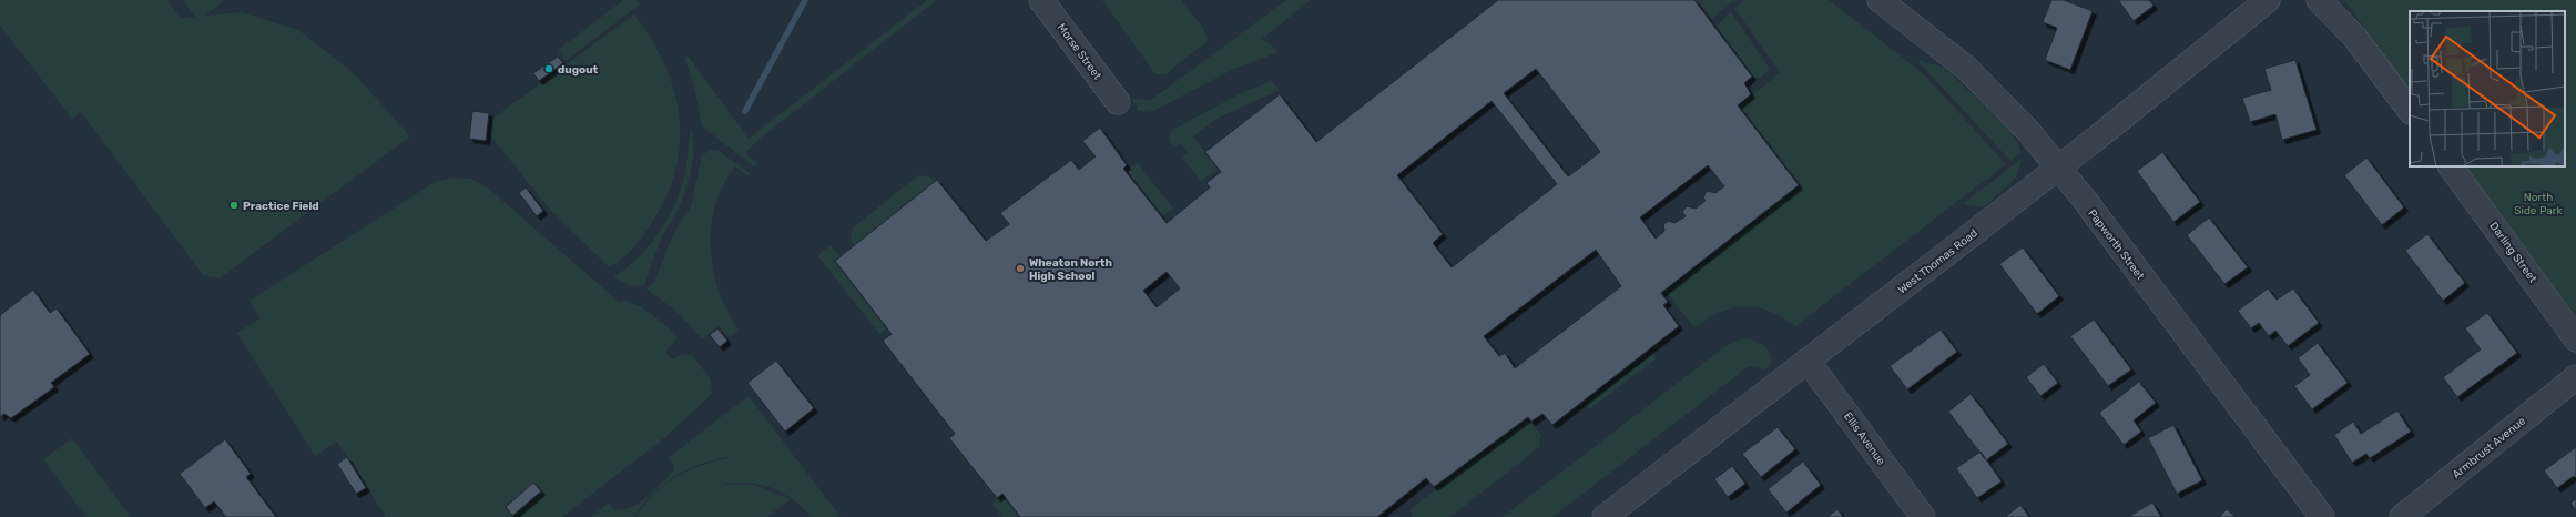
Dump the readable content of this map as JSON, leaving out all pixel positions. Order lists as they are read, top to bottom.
{
  "streets": {
    "street": [
      "Morse Street",
      "Papworth Street",
      "Darling Street",
      "West Thomas Road",
      "Ellis Avenue",
      "Armbrust Avenue"
    ]
  },
  "crossings": [
    ["Papworth Street", "West Thomas Road"],
    ["West Thomas Road", "Ellis Avenue"]
  ],
  "parks": ["North Side Park"],
  "places": ["dugout", "Practice Field", "Wheaton North High School"]
}
